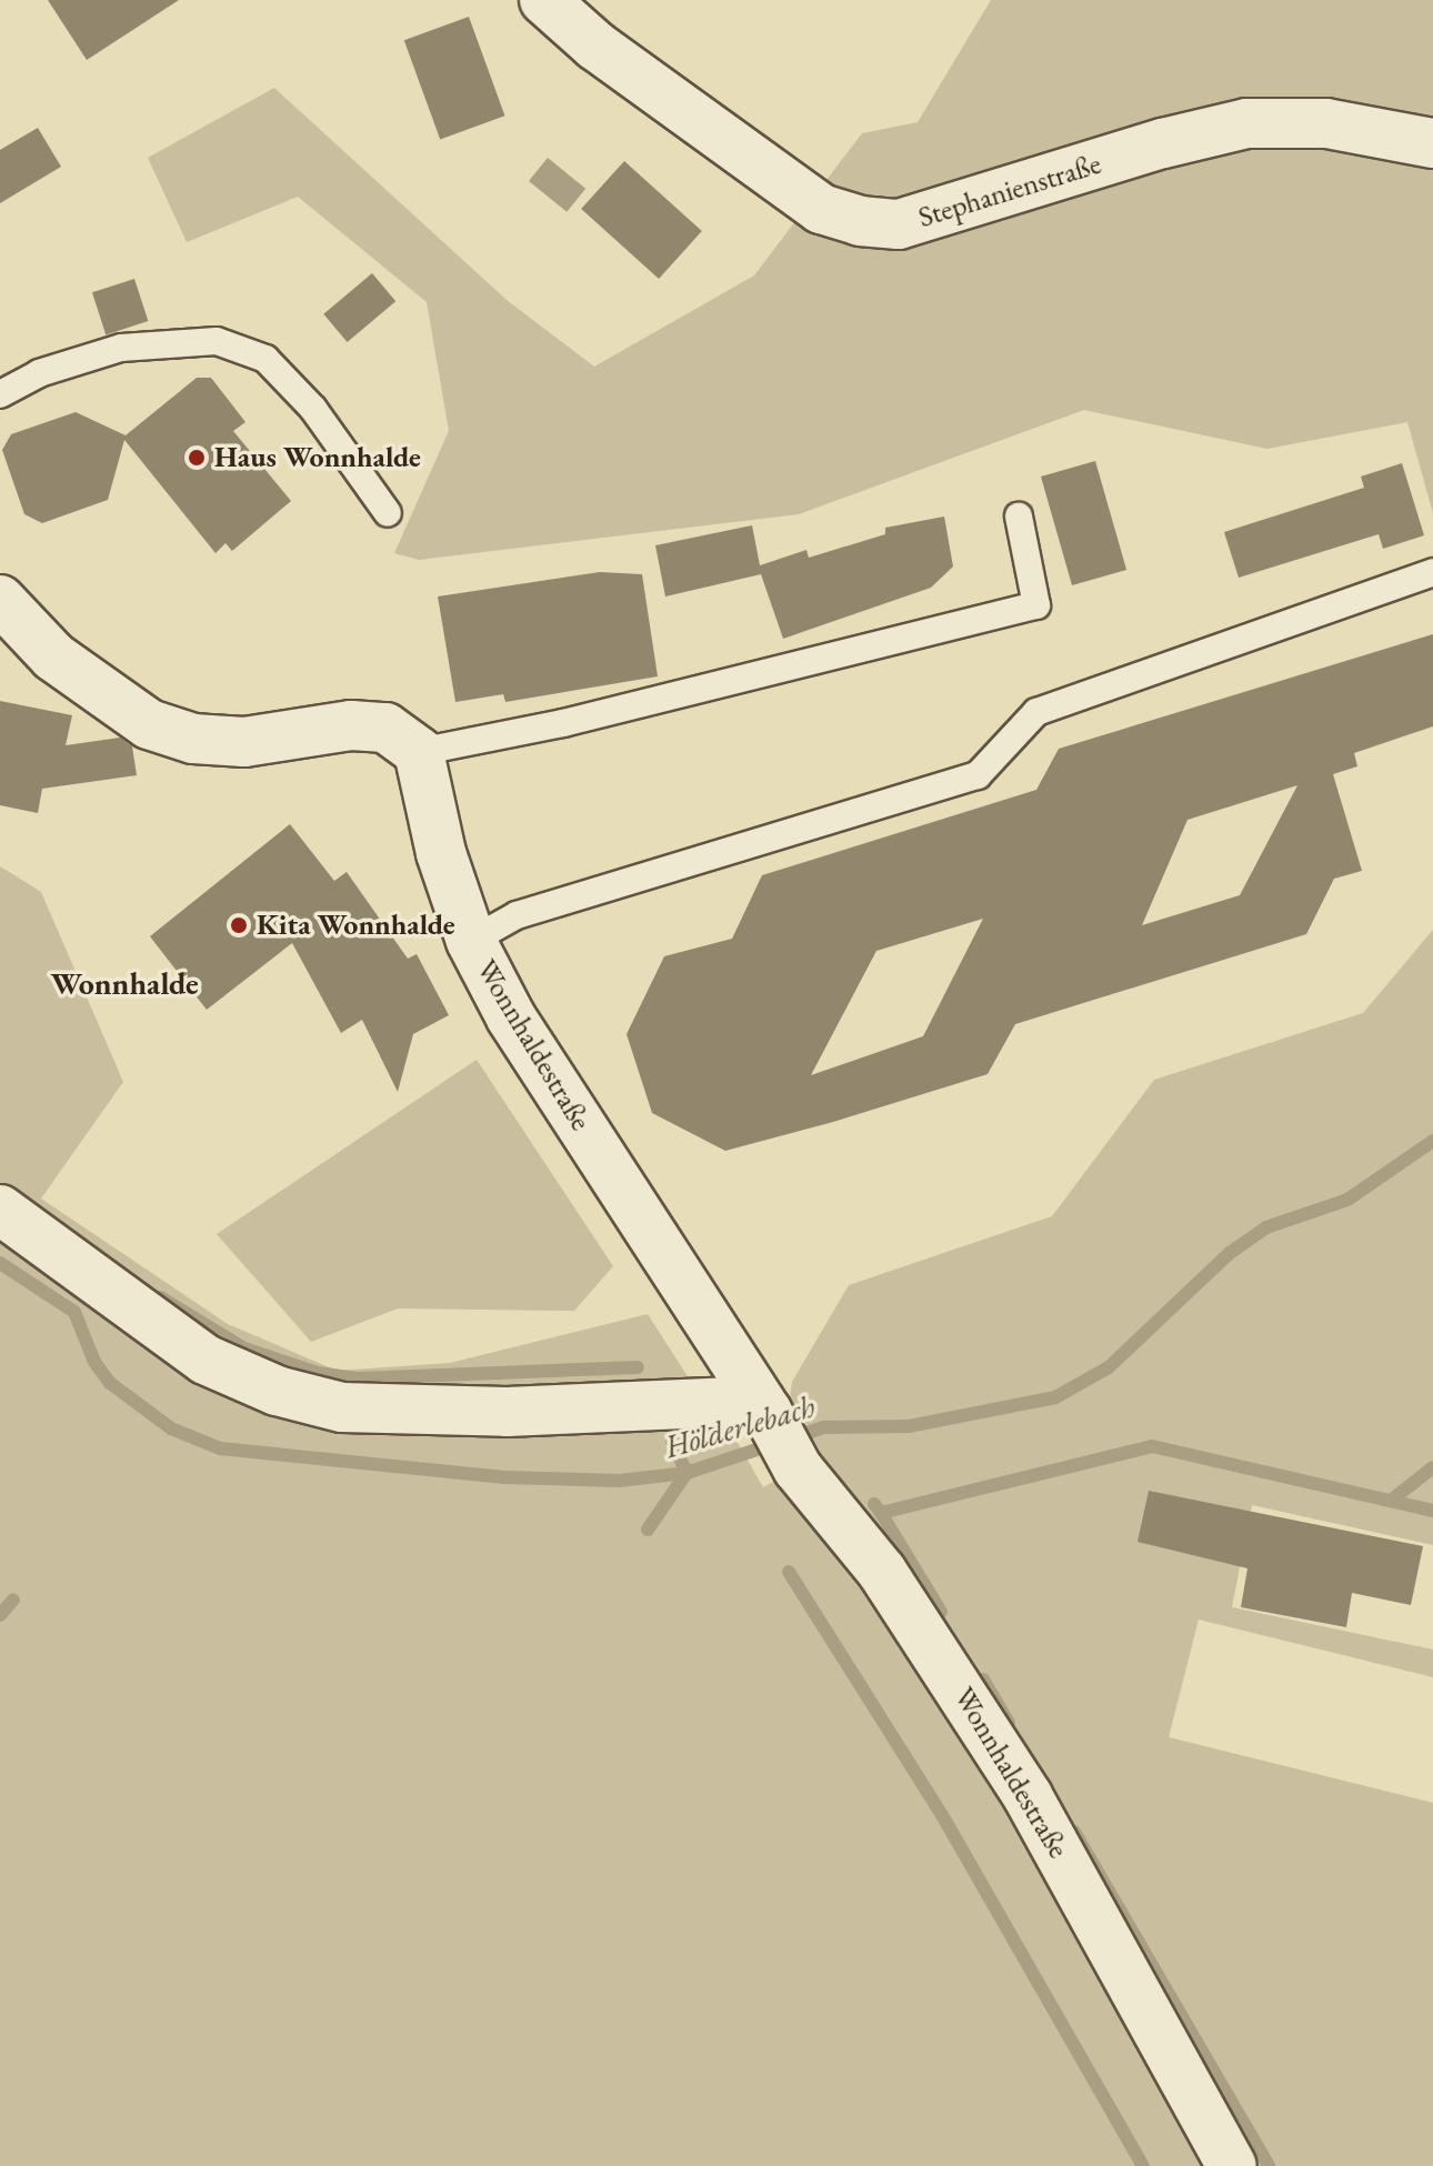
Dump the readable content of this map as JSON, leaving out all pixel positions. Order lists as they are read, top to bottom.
{
  "streets": {
    "street": ["Stephanienstraße", "Wonnhaldestraße"]
  },
  "districts": ["Wonnhalde"],
  "water": ["Hölderlebach"],
  "places": ["Haus Wonnhalde", "Kita Wonnhalde"]
}
